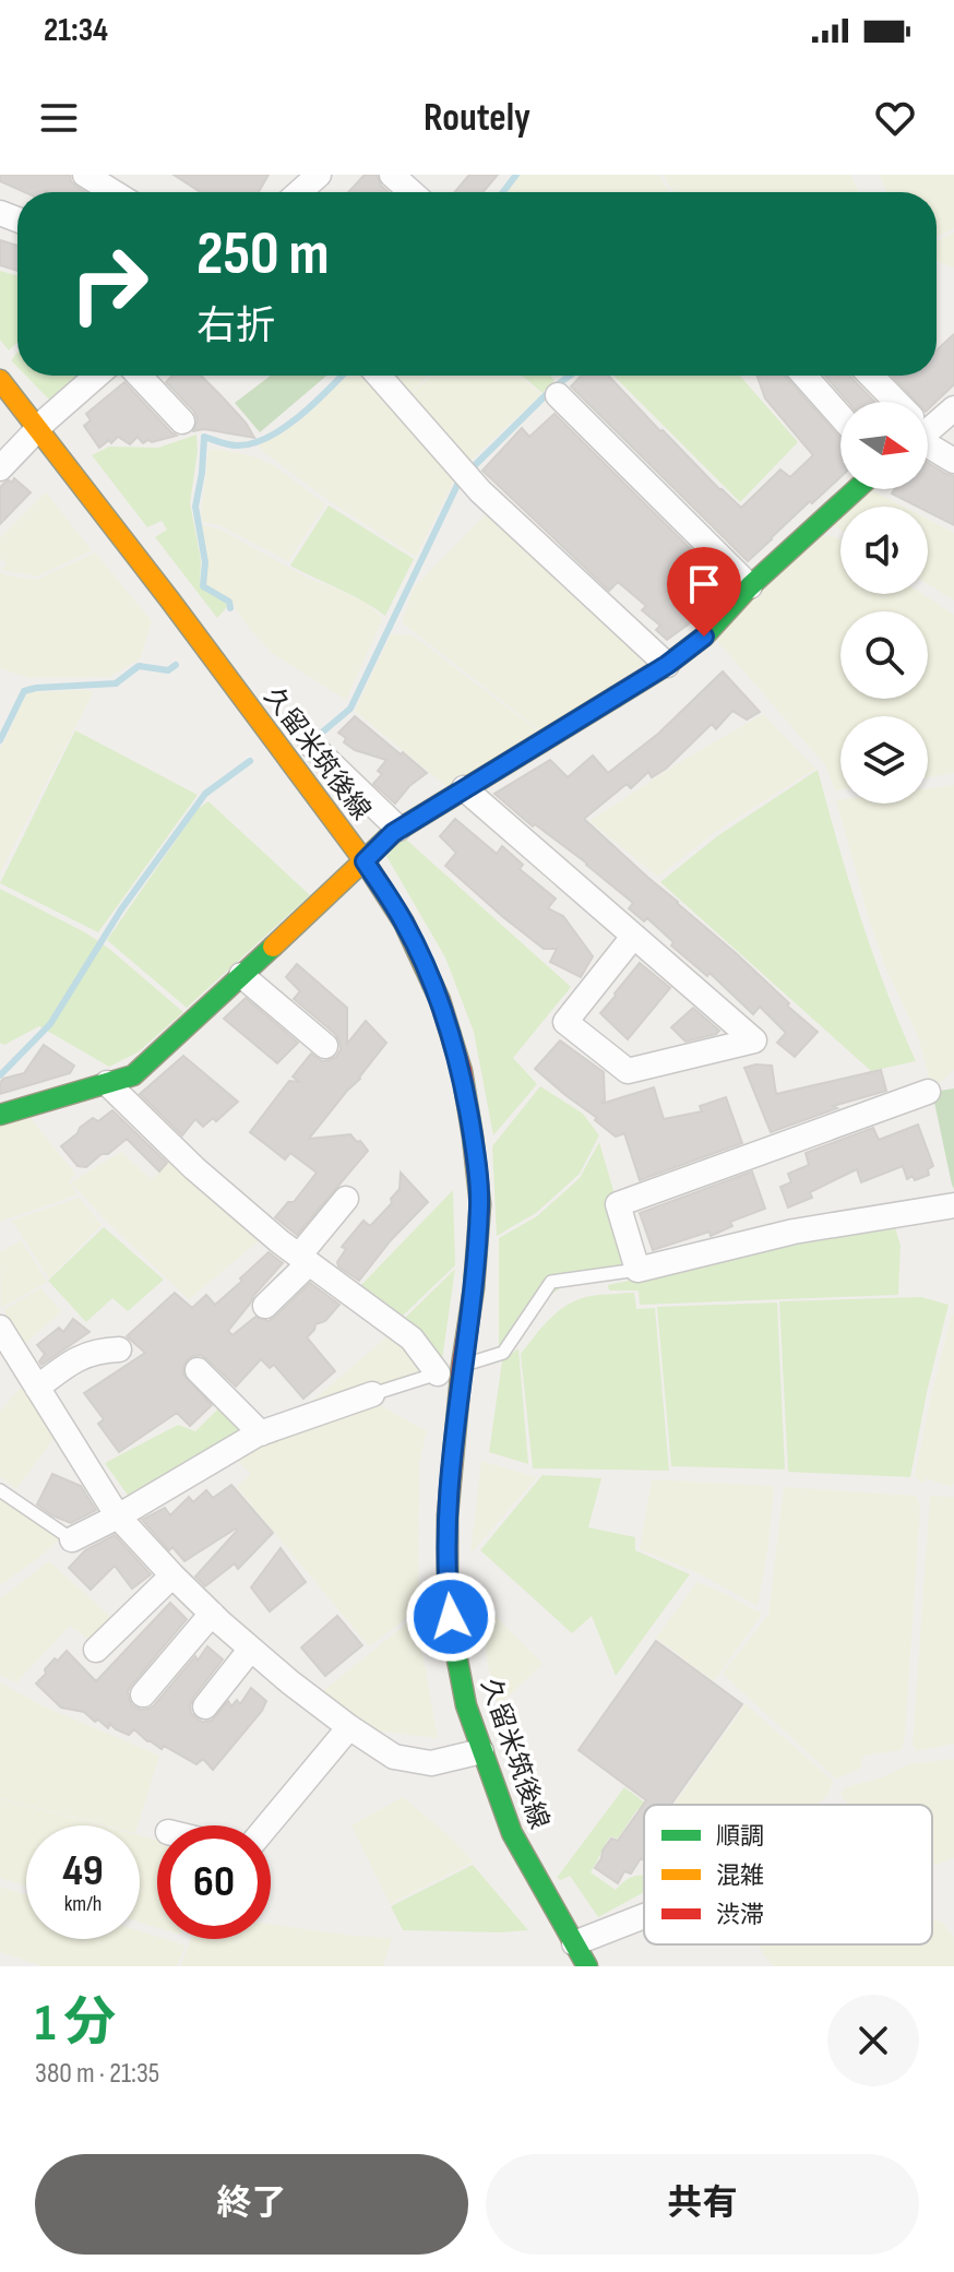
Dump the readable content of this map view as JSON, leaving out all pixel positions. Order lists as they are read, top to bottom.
{
  "streets": {
    "main road": ["久留米筑後線"]
  },
  "legend": ["順調", "混雑", "渋滞"],
  "north": "right",
  "page": {
    "status": "21:34",
    "header": "Routely",
    "turn": ["250 m", "右折"],
    "speed": "49 km/h",
    "limit": "60",
    "heading": ["1 分", "380 m · 21:35"],
    "buttons": ["終了", "共有"]
  }
}
